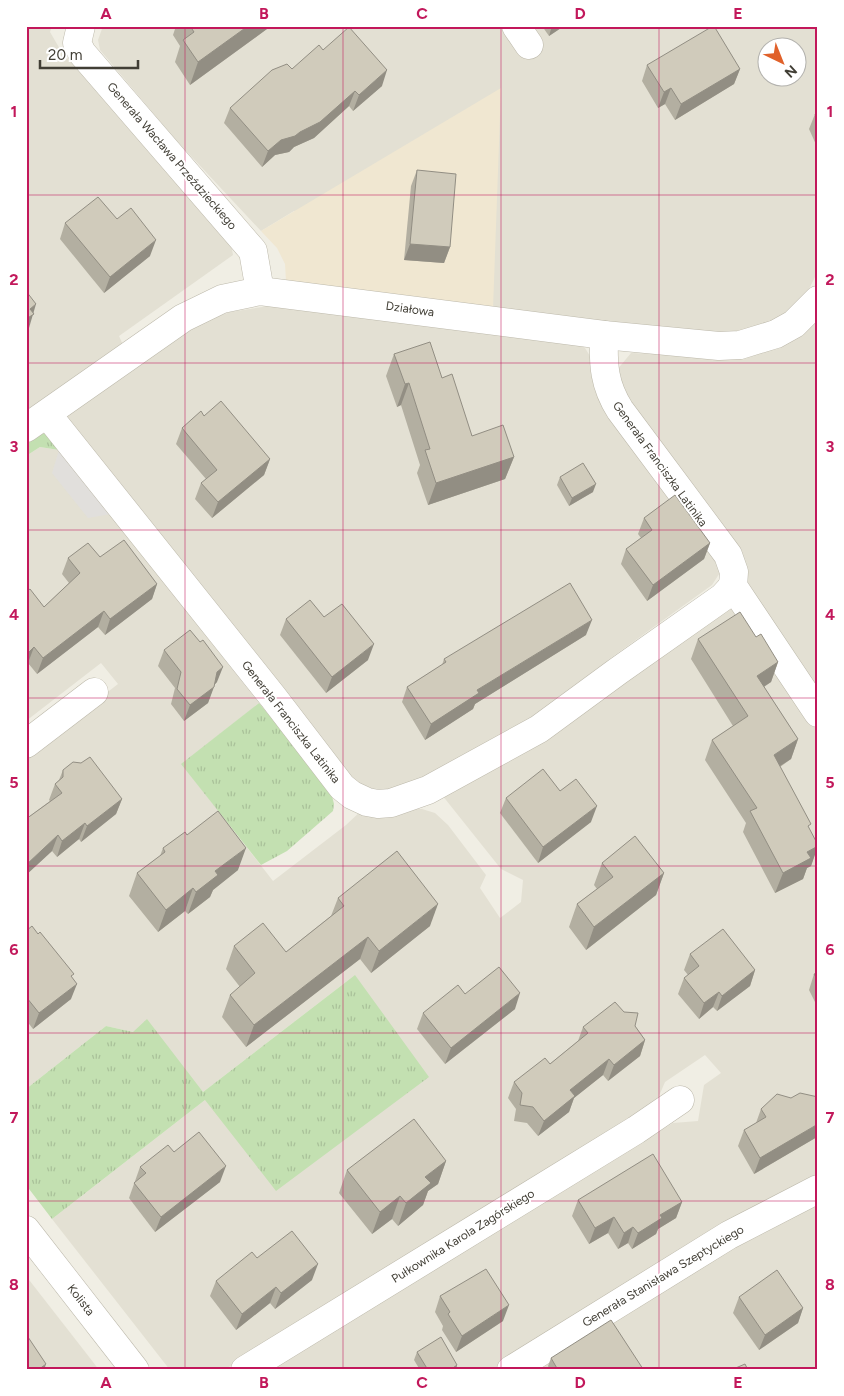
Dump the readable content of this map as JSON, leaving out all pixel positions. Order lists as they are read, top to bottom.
{
  "streets": {
    "street": [
      "Generała Wacława Przeździeckiego",
      "Działowa",
      "Generała Franciszka Latinika",
      "Pułkownika Karola Zagórskiego",
      "Generała Stanisława Szeptyckiego",
      "Kolista"
    ]
  },
  "crossings": [
    ["Generała Wacława Przeździeckiego", "Działowa"],
    ["Działowa", "Generała Franciszka Latinika"]
  ],
  "scale_bar": "20 m",
  "north": "bottom right",
  "grid": {
    "columns": [
      "A",
      "B",
      "C",
      "D",
      "E"
    ],
    "rows": [
      "1",
      "2",
      "3",
      "4",
      "5",
      "6",
      "7",
      "8"
    ]
  }
}
